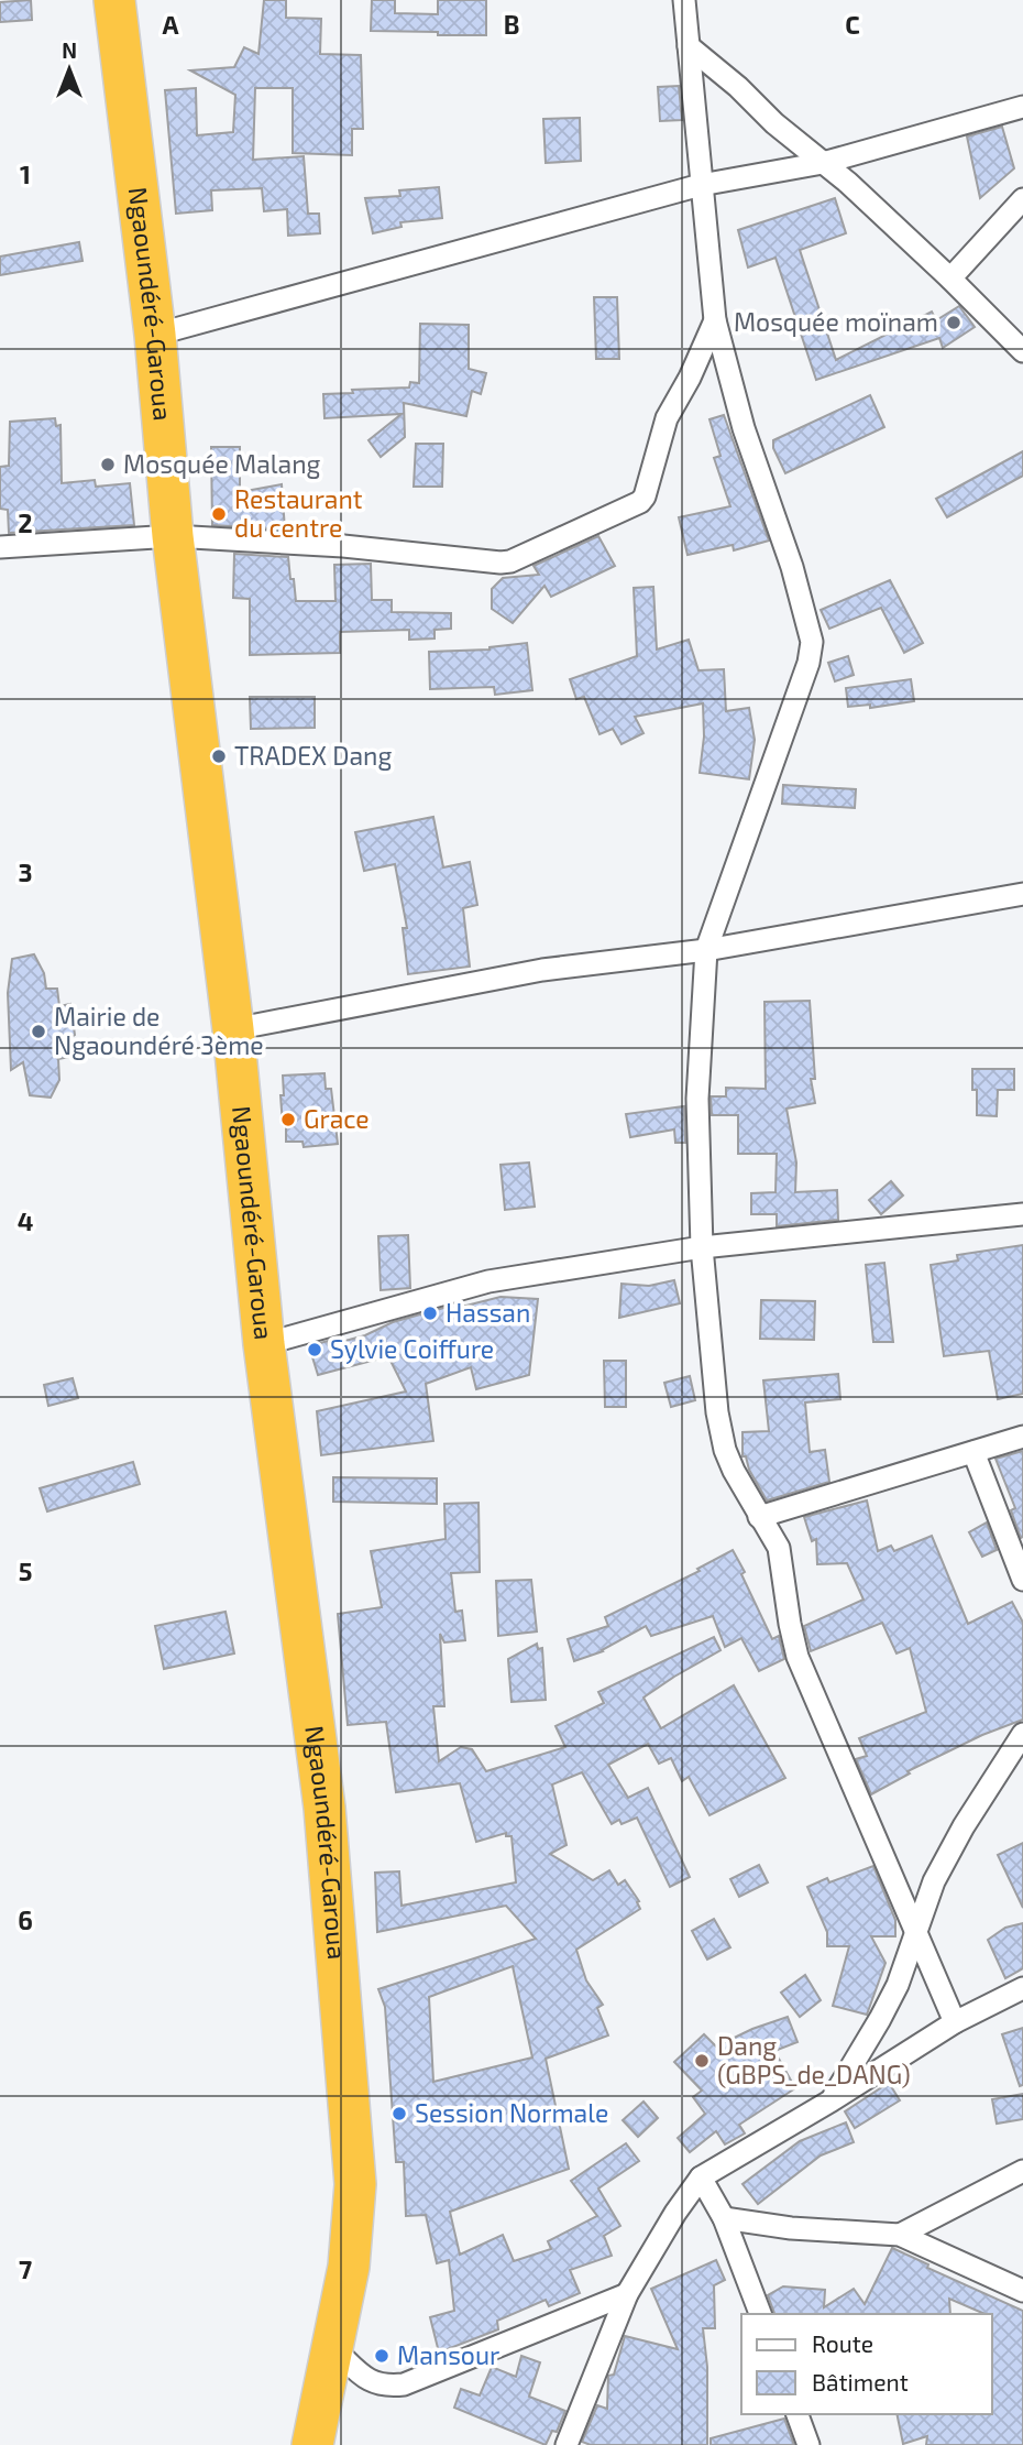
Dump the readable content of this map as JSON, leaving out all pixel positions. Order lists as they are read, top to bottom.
{
  "streets": {
    "highway": ["Ngaoundéré-Garoua"]
  },
  "places": [
    "Mosquée moïnam",
    "Mosquée Malang",
    "Restaurant du centre",
    "TRADEX Dang",
    "Mairie de Ngaoundéré 3ème",
    "Grace",
    "Hassan",
    "Sylvie Coiffure",
    "Dang (GBPS_de_DANG)",
    "Session Normale",
    "Mansour"
  ],
  "legend": ["Route", "Bâtiment"],
  "north": "top",
  "grid": {
    "columns": ["A", "B", "C"],
    "rows": [
      "1",
      "2",
      "3",
      "4",
      "5",
      "6",
      "7"
    ]
  }
}
